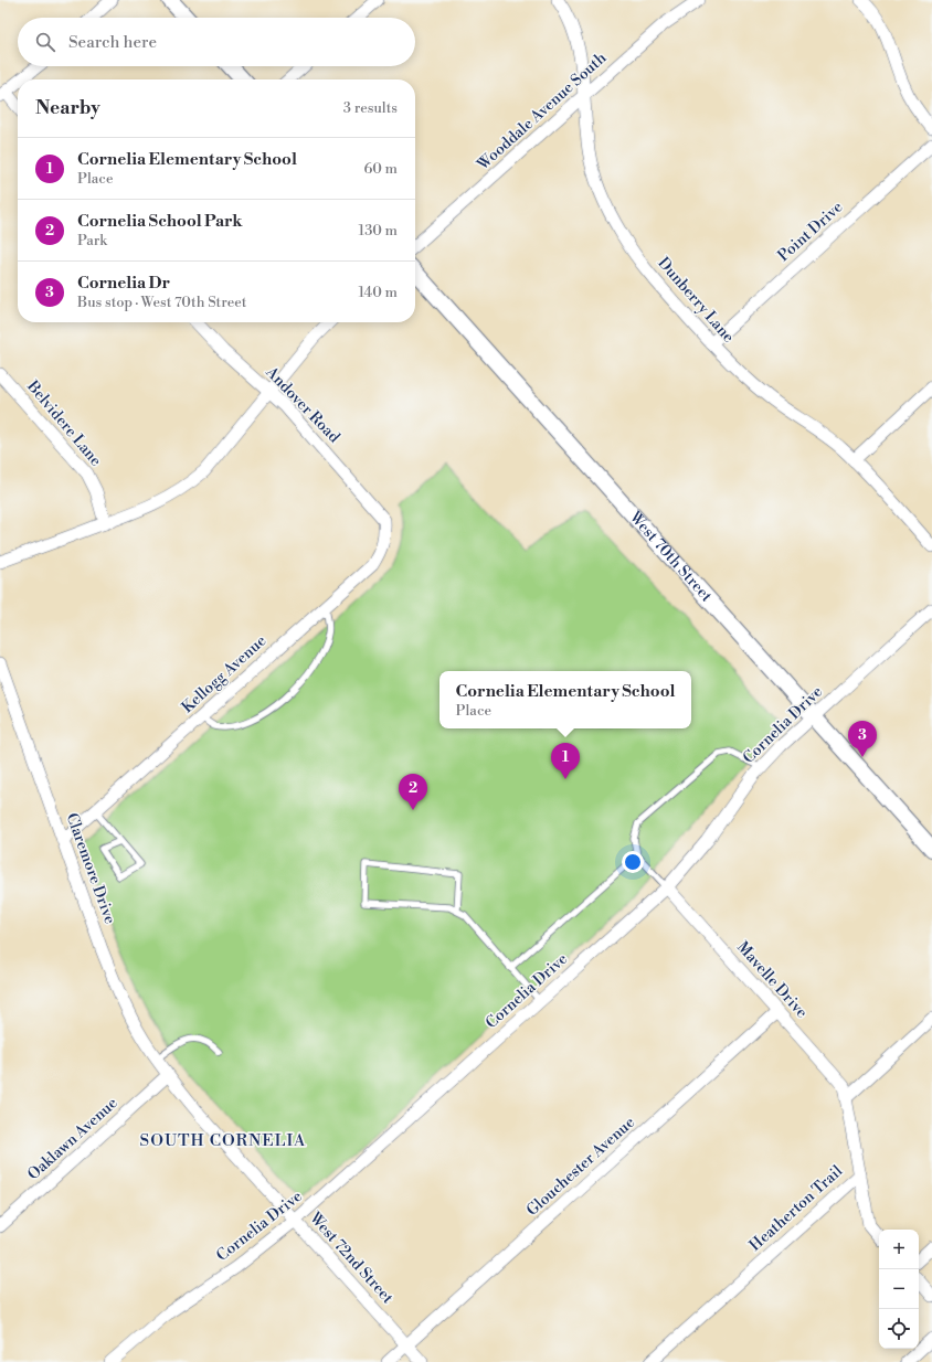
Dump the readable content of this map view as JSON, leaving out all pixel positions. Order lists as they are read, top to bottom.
{
  "streets": {
    "street": [
      "Wooddale Avenue South",
      "Point Drive",
      "Dunberry Lane",
      "Andover Road",
      "Belvidere Lane",
      "West 70th Street",
      "Kellogg Avenue",
      "Cornelia Drive",
      "Claremore Drive",
      "Mavelle Drive",
      "Oaklawn Avenue",
      "Glouchester Avenue",
      "Heatherton Trail",
      "West 72nd Street"
    ]
  },
  "crossings": [
    ["Wooddale Avenue South", "Dunberry Lane"],
    ["Point Drive", "Dunberry Lane"],
    ["Andover Road", "Kellogg Avenue"],
    ["West 70th Street", "Cornelia Drive"],
    ["Kellogg Avenue", "Claremore Drive"],
    ["Cornelia Drive", "Mavelle Drive"],
    ["Cornelia Drive", "West 72nd Street"],
    ["Claremore Drive", "Oaklawn Avenue"],
    ["Claremore Drive", "West 72nd Street"],
    ["Mavelle Drive", "Glouchester Avenue"],
    ["Mavelle Drive", "Heatherton Trail"],
    ["Oaklawn Avenue", "West 72nd Street"],
    ["Glouchester Avenue", "West 72nd Street"]
  ],
  "districts": ["SOUTH CORNELIA"],
  "page": {
    "search": "Search here",
    "heading": ["Nearby", "3 results"],
    "list": [
      {
        "mark": "1",
        "name": "Cornelia Elementary School",
        "note": "Place",
        "value": "60 m"
      },
      {
        "mark": "2",
        "name": "Cornelia School Park",
        "note": "Park",
        "value": "130 m"
      },
      {
        "mark": "3",
        "name": "Cornelia Dr",
        "note": "Bus stop · West 70th Street",
        "value": "140 m"
      }
    ],
    "popup": ["Cornelia Elementary School", "Place"],
    "pins": ["3", "1", "2"],
    "map_buttons": ["+", "−"]
  }
}
